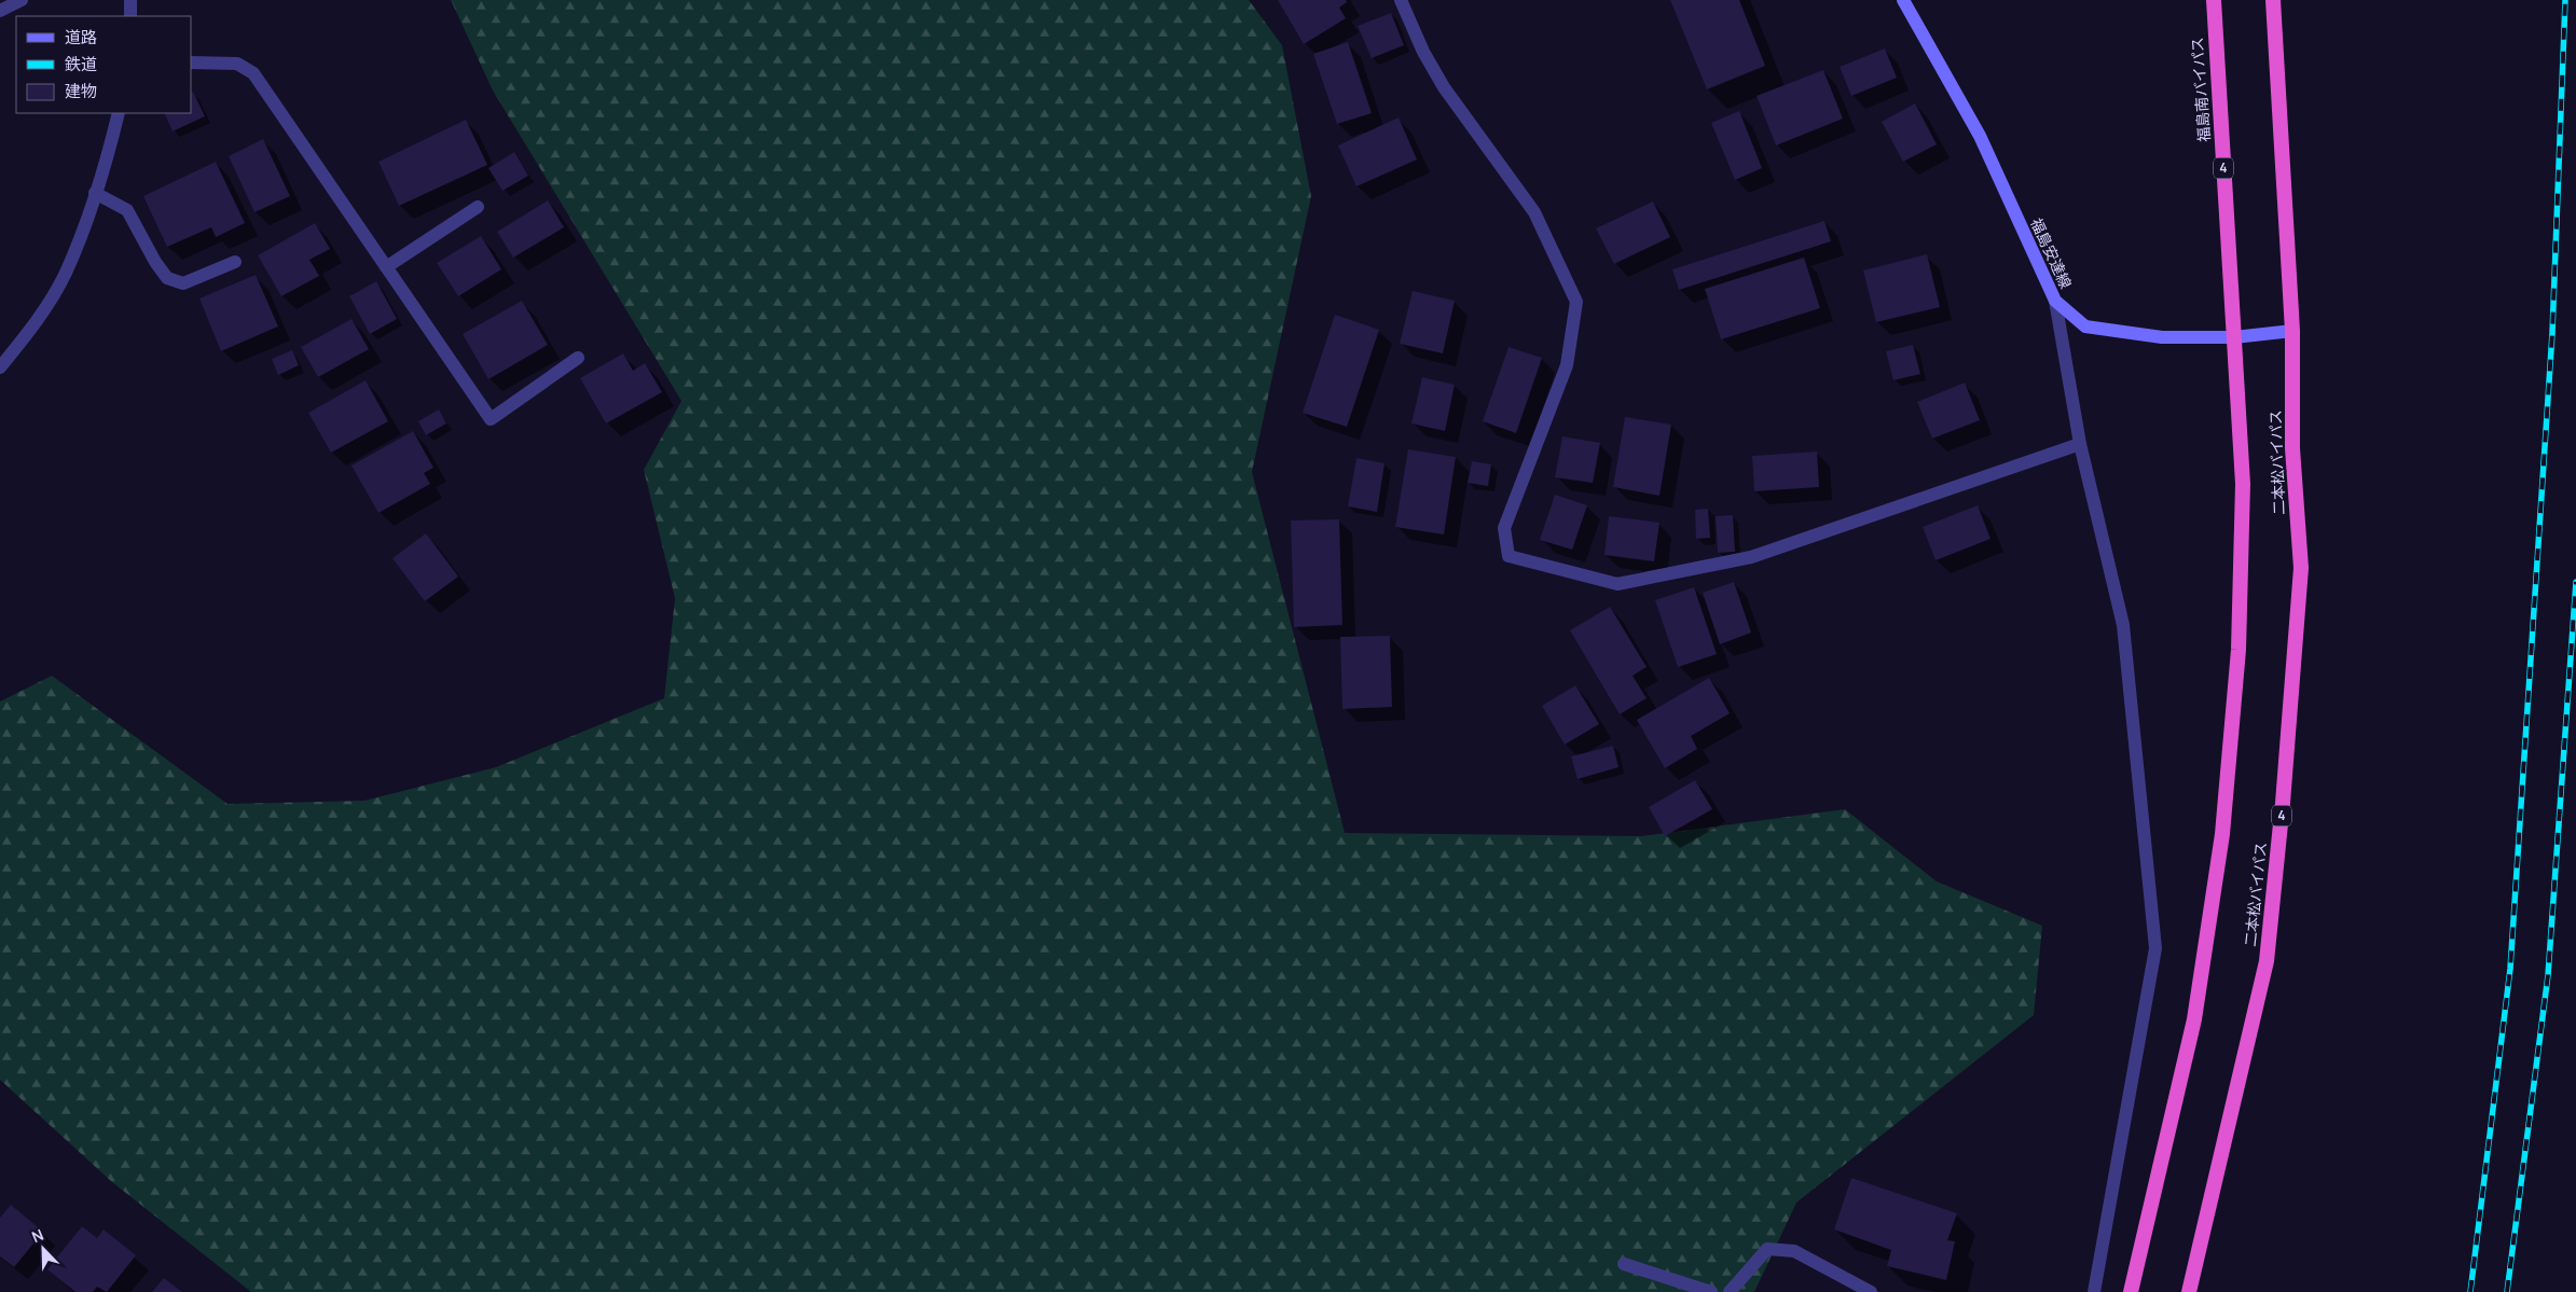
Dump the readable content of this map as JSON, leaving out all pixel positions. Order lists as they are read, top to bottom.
{
  "streets": {
    "highway": ["福島南バイパス", "4", "二本松バイパス"],
    "main road": ["福島安達線"]
  },
  "crossings": [
    ["福島南バイパス", "4"],
    ["福島南バイパス", "福島安達線"],
    ["4", "福島安達線"],
    ["4", "二本松バイパス"],
    ["福島安達線", "二本松バイパス"]
  ],
  "legend": ["道路", "鉄道", "建物"],
  "north": "top left"
}
